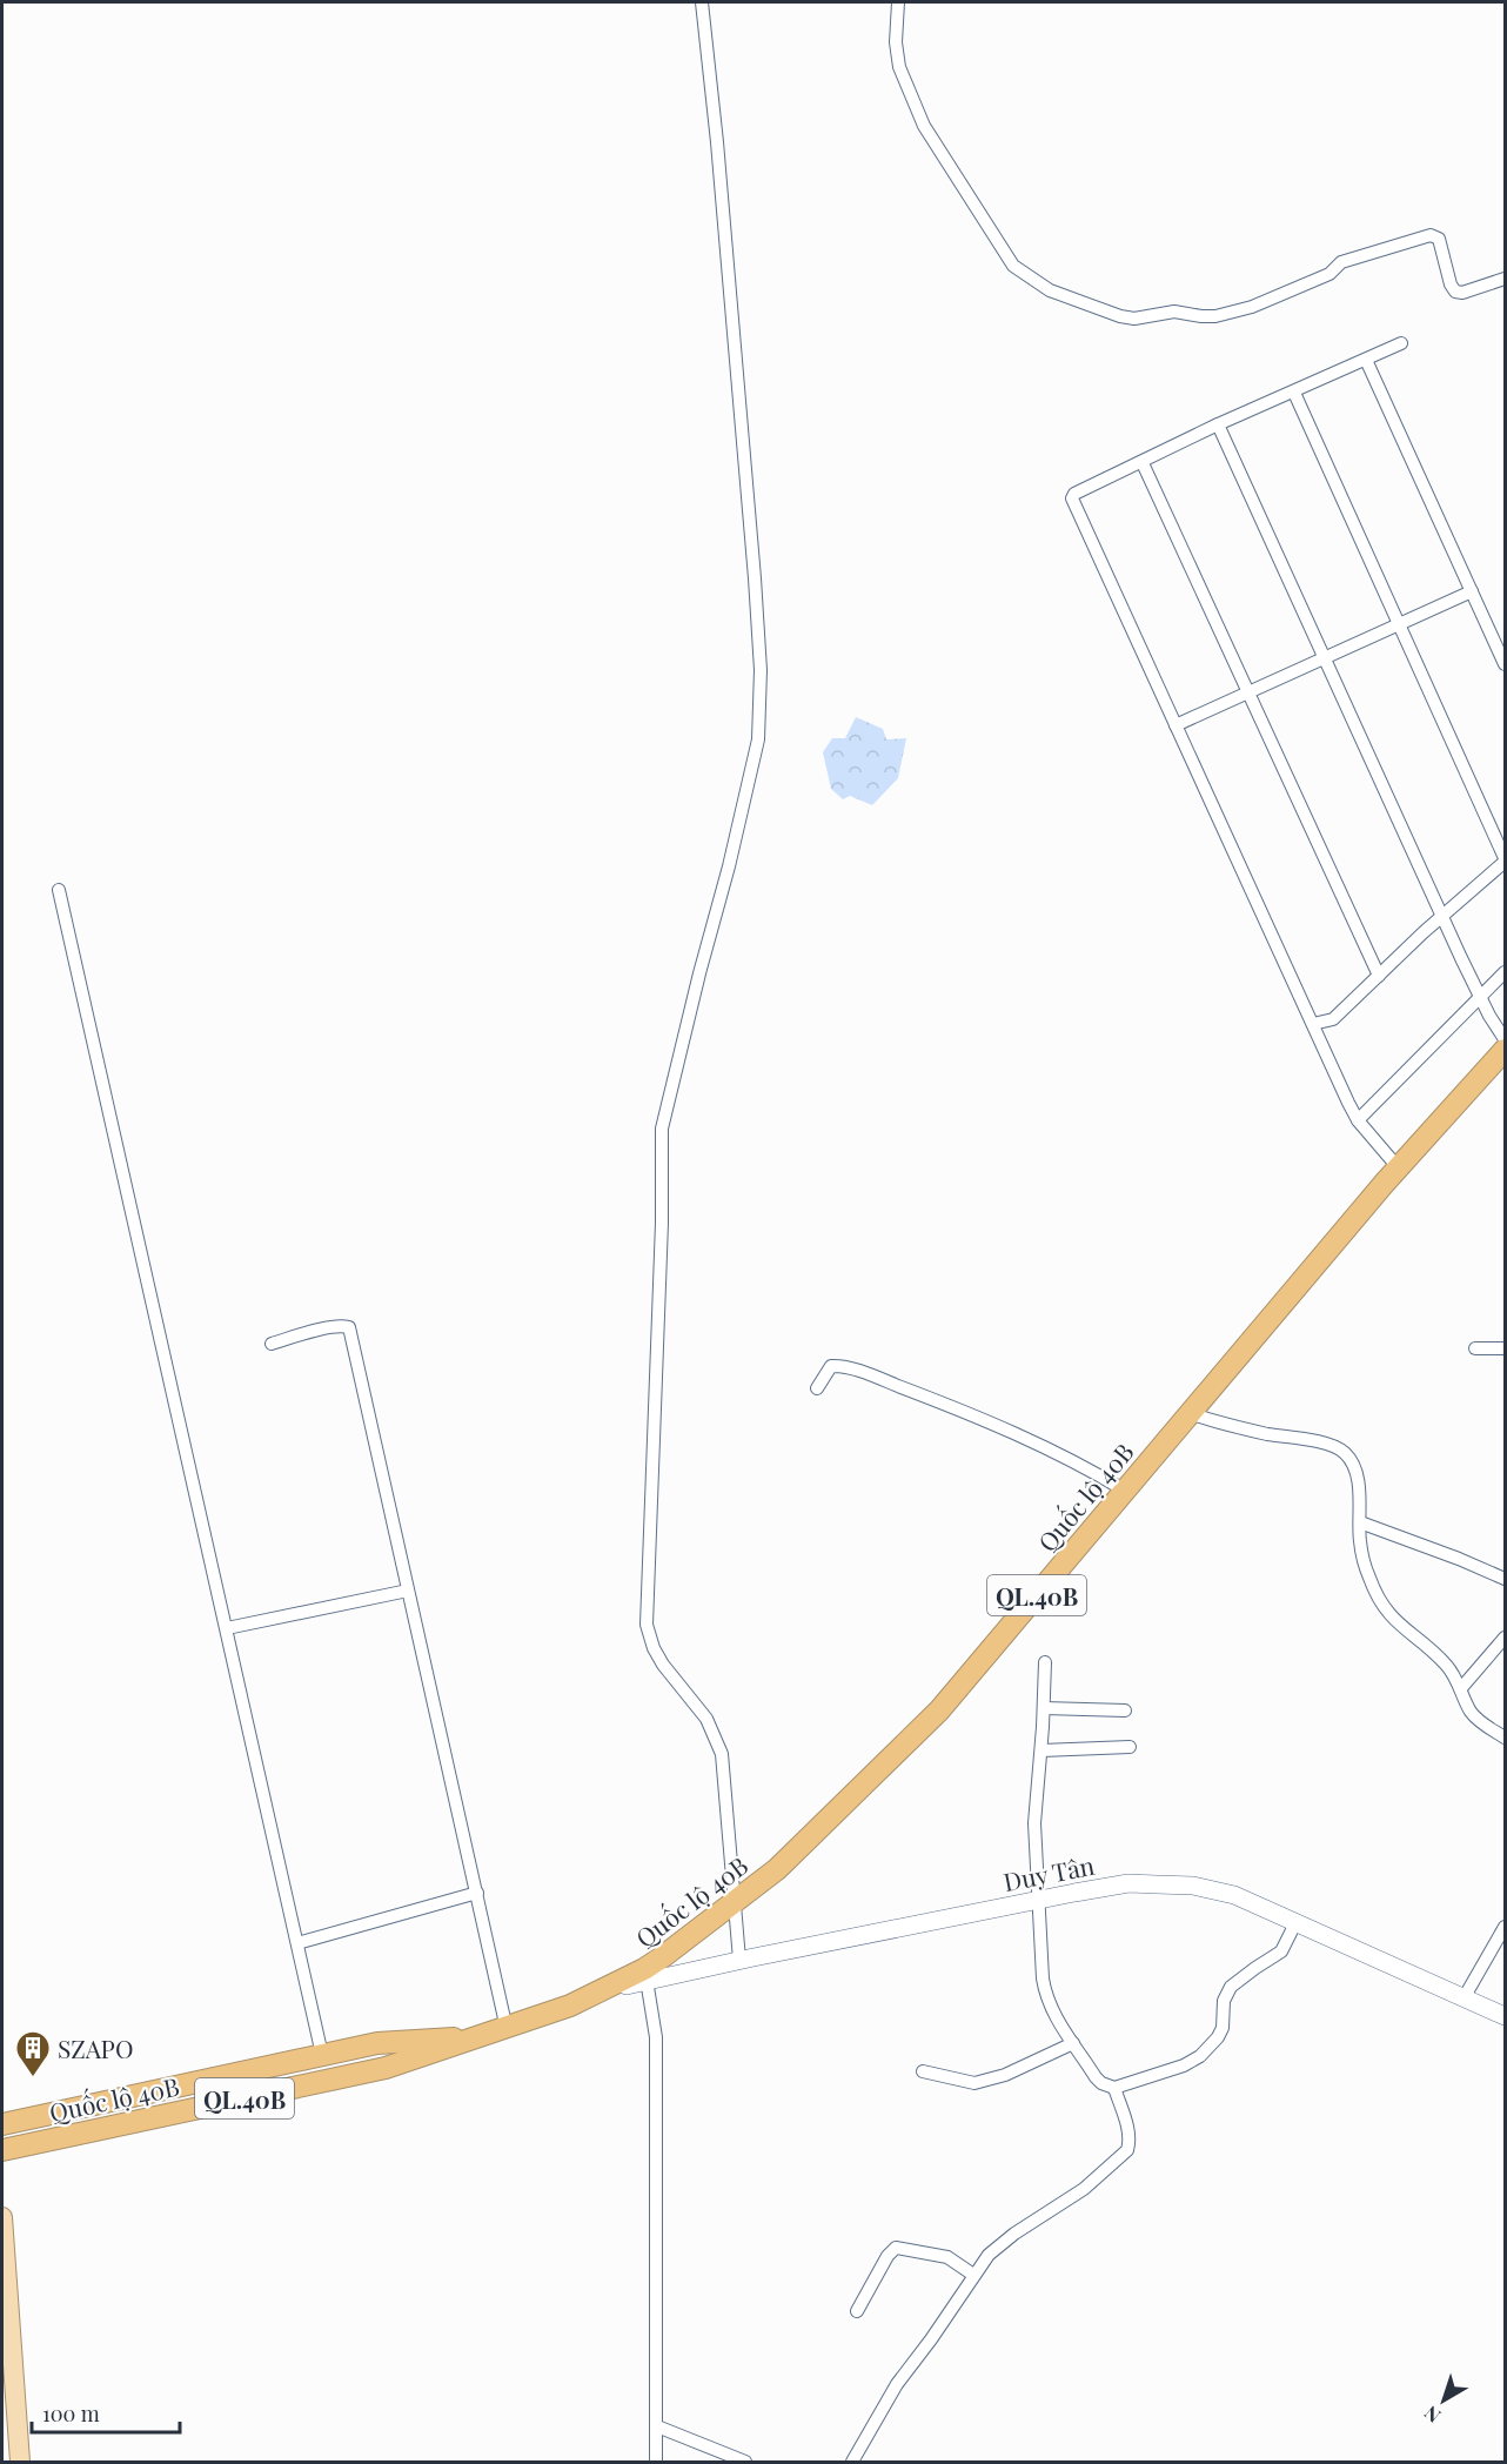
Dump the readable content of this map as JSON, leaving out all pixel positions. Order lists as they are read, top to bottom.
{
  "streets": {
    "highway": ["Quốc lộ 40B", "QL.40B"],
    "street": ["Duy Tân"]
  },
  "crossings": [
    ["Quốc lộ 40B", "Duy Tân"]
  ],
  "places": {
    "building": ["SZAPO"]
  },
  "scale_bar": "100 m",
  "north": "bottom left"
}
